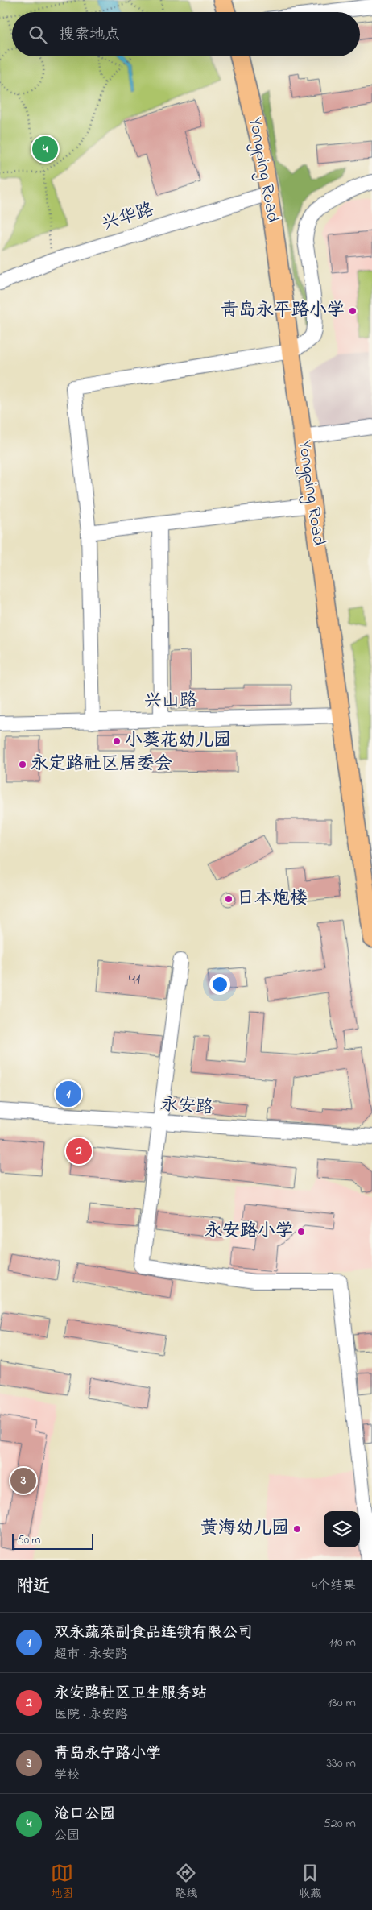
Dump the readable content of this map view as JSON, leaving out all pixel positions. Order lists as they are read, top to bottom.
{
  "streets": {
    "main road": ["Yongping Road"],
    "street": ["兴华路", "兴山路", "永安路"]
  },
  "crossings": [
    ["Yongping Road", "兴华路"],
    ["Yongping Road", "兴山路"]
  ],
  "places": [
    "青岛永平路小学",
    "小葵花幼儿园",
    "永定路社区居委会",
    "日本炮楼",
    "永安路小学",
    "黄海幼儿园"
  ],
  "house_numbers": ["41"],
  "scale_bar": "50 m",
  "page": {
    "search": "搜索地点",
    "pins": [
      "4",
      "1",
      "2",
      "3"
    ],
    "scale": "50 m",
    "heading": ["附近", "4个结果"],
    "list": [
      {
        "mark": "1",
        "name": "双永蔬菜副食品连锁有限公司",
        "note": "超市 · 永安路",
        "value": "110 m"
      },
      {
        "mark": "2",
        "name": "永安路社区卫生服务站",
        "note": "医院 · 永安路",
        "value": "130 m"
      },
      {
        "mark": "3",
        "name": "青岛永宁路小学",
        "note": "学校",
        "value": "330 m"
      },
      {
        "mark": "4",
        "name": "沧口公园",
        "note": "公园",
        "value": "520 m"
      }
    ],
    "nav": ["地图", "路线", "收藏"]
  }
}
